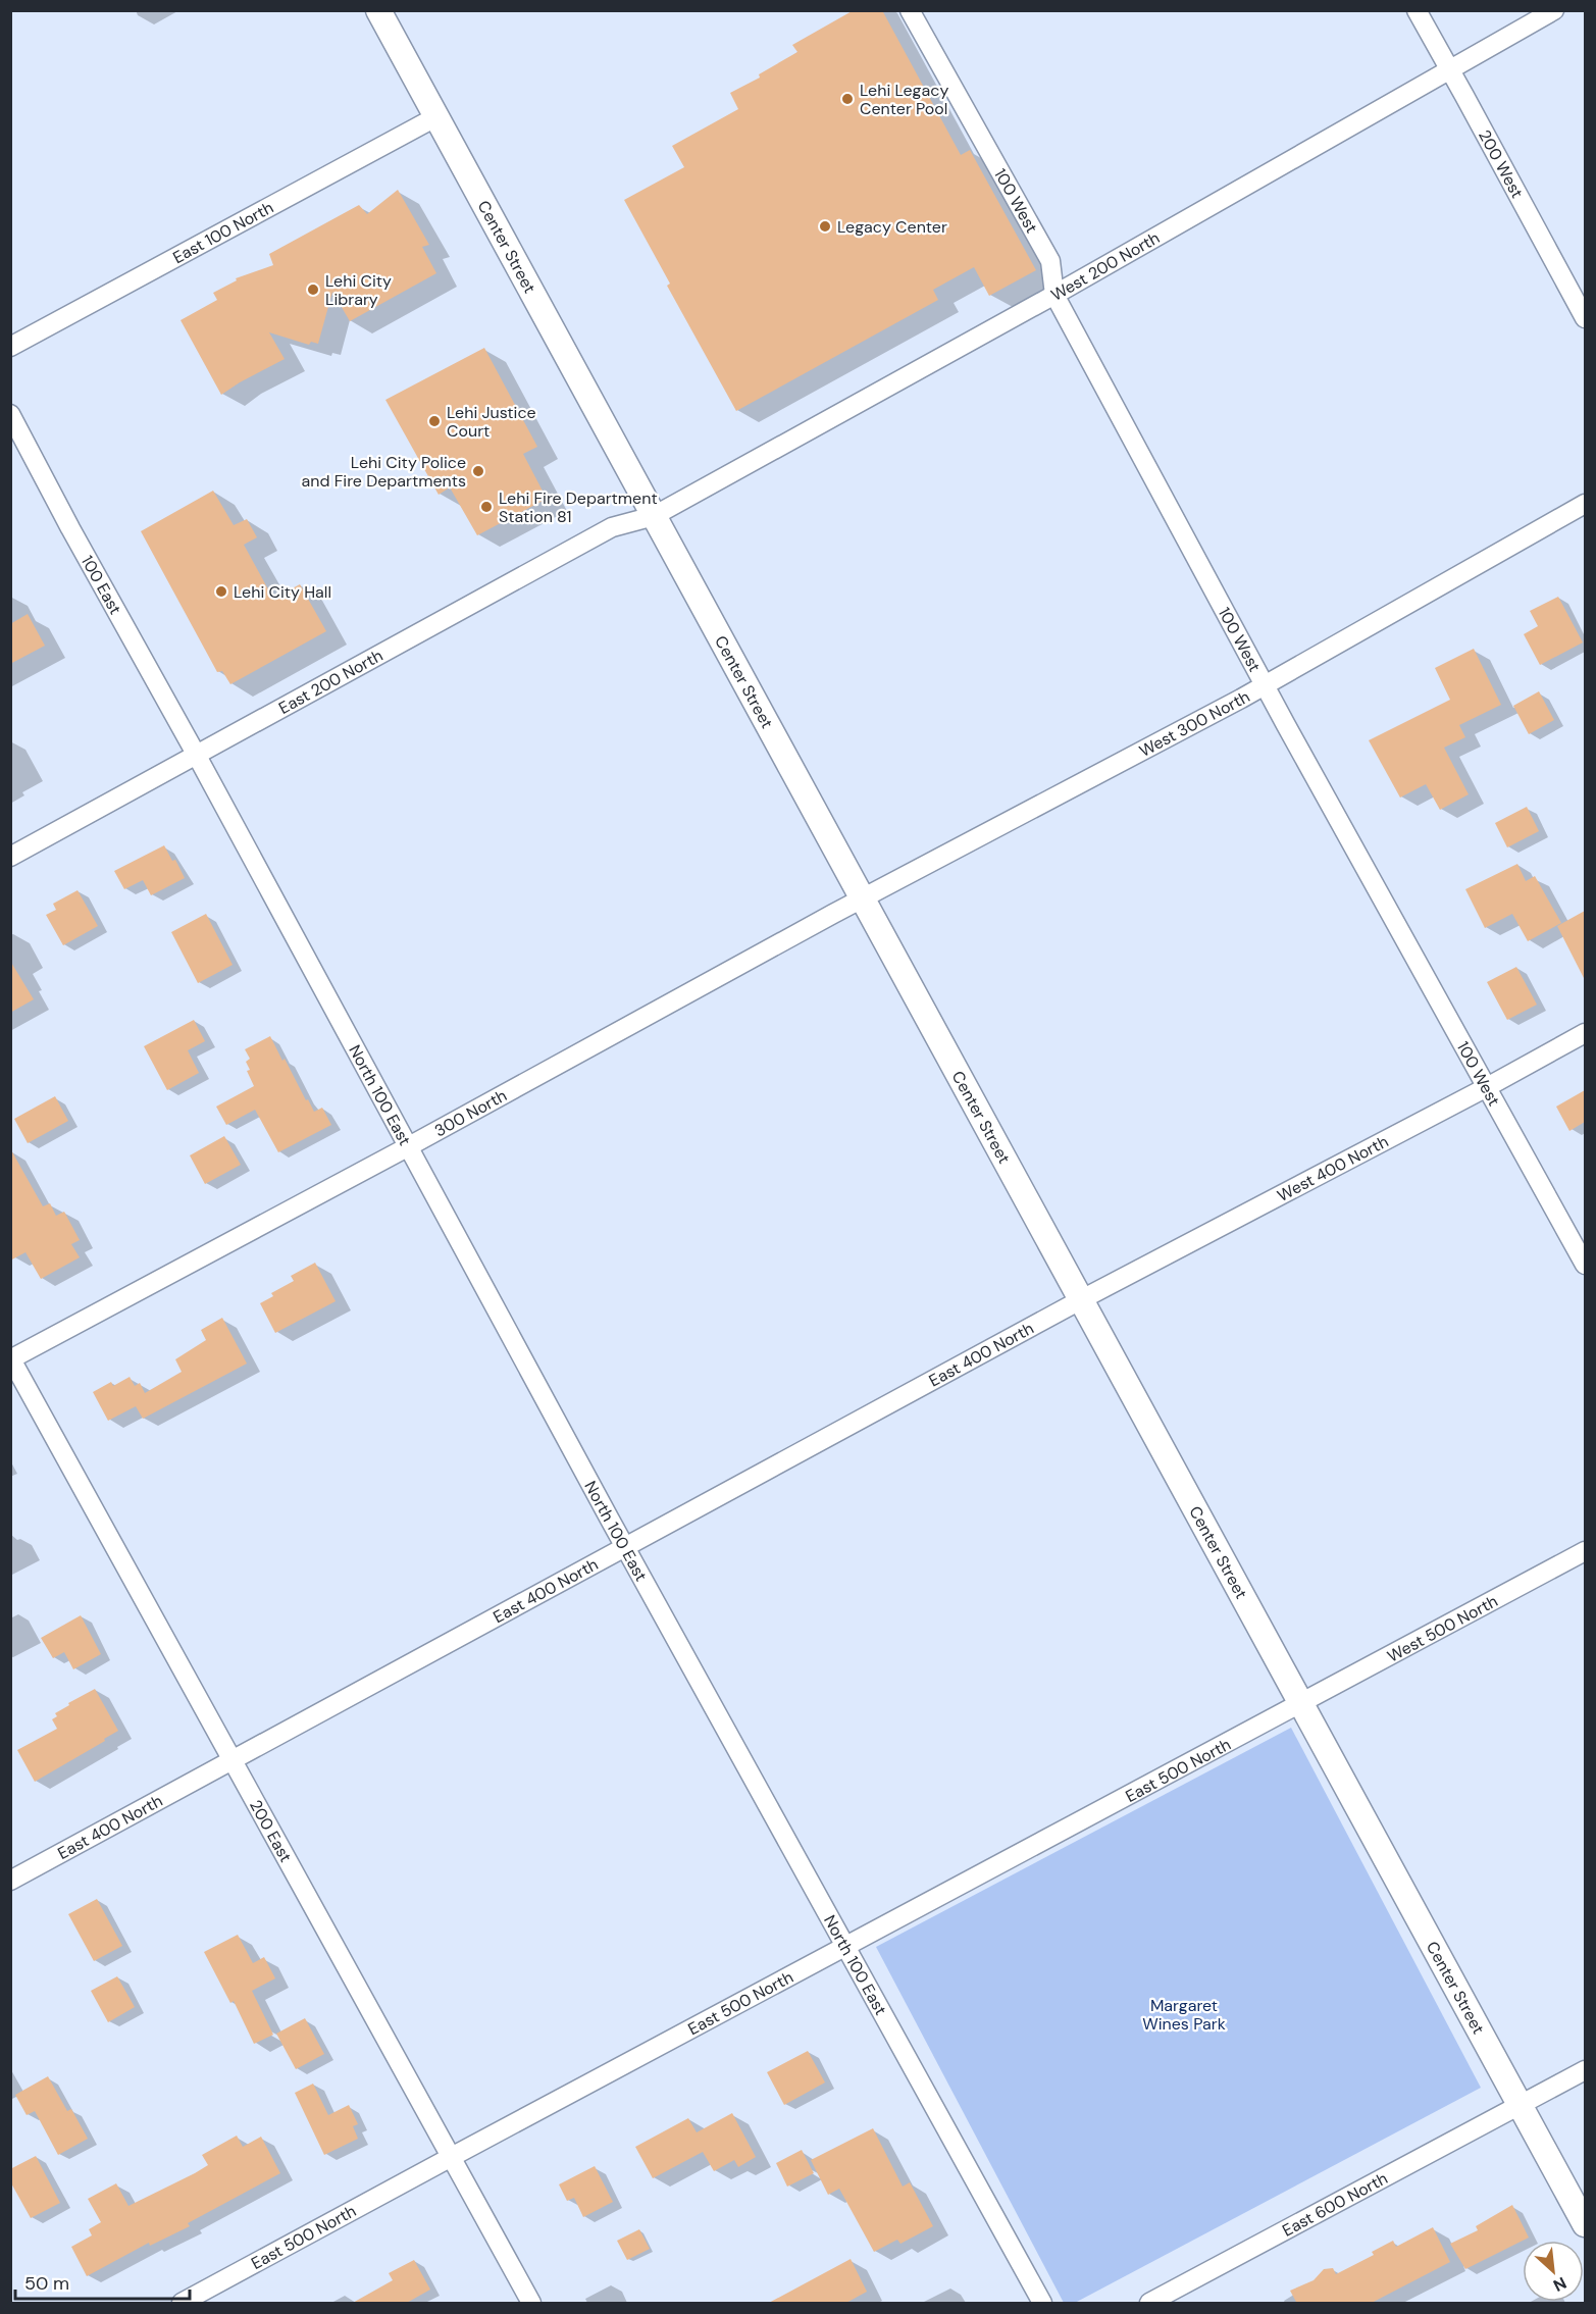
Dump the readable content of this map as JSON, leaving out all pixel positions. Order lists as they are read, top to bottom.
{
  "streets": {
    "street": [
      "200 West",
      "100 West",
      "East 100 North",
      "Center Street",
      "West 200 North",
      "100 East",
      "East 200 North",
      "West 300 North",
      "North 100 East",
      "300 North",
      "West 400 North",
      "East 400 North",
      "West 500 North",
      "East 500 North",
      "200 East",
      "East 600 North"
    ]
  },
  "crossings": [
    ["200 West", "West 200 North"],
    ["100 West", "West 200 North"],
    ["100 West", "West 300 North"],
    ["100 West", "West 400 North"],
    ["East 100 North", "Center Street"],
    ["Center Street", "West 200 North"],
    ["Center Street", "East 200 North"],
    ["Center Street", "West 300 North"],
    ["Center Street", "300 North"],
    ["Center Street", "West 400 North"],
    ["Center Street", "East 400 North"],
    ["Center Street", "West 500 North"],
    ["Center Street", "East 500 North"],
    ["Center Street", "East 600 North"],
    ["West 200 North", "East 200 North"],
    ["100 East", "East 200 North"],
    ["100 East", "North 100 East"],
    ["East 200 North", "North 100 East"],
    ["West 300 North", "300 North"],
    ["North 100 East", "300 North"],
    ["North 100 East", "East 400 North"],
    ["North 100 East", "East 500 North"],
    ["300 North", "200 East"],
    ["West 400 North", "East 400 North"],
    ["East 400 North", "200 East"],
    ["West 500 North", "East 500 North"],
    ["East 500 North", "200 East"]
  ],
  "parks": ["Margaret Wines Park"],
  "places": [
    "Lehi Legacy Center Pool",
    "Legacy Center",
    "Lehi City Library",
    "Lehi Justice Court",
    "Lehi City Police and Fire Departments",
    "Lehi Fire Department Station 81",
    "Lehi City Hall"
  ],
  "scale_bar": "50 m",
  "north": "bottom right"
}
